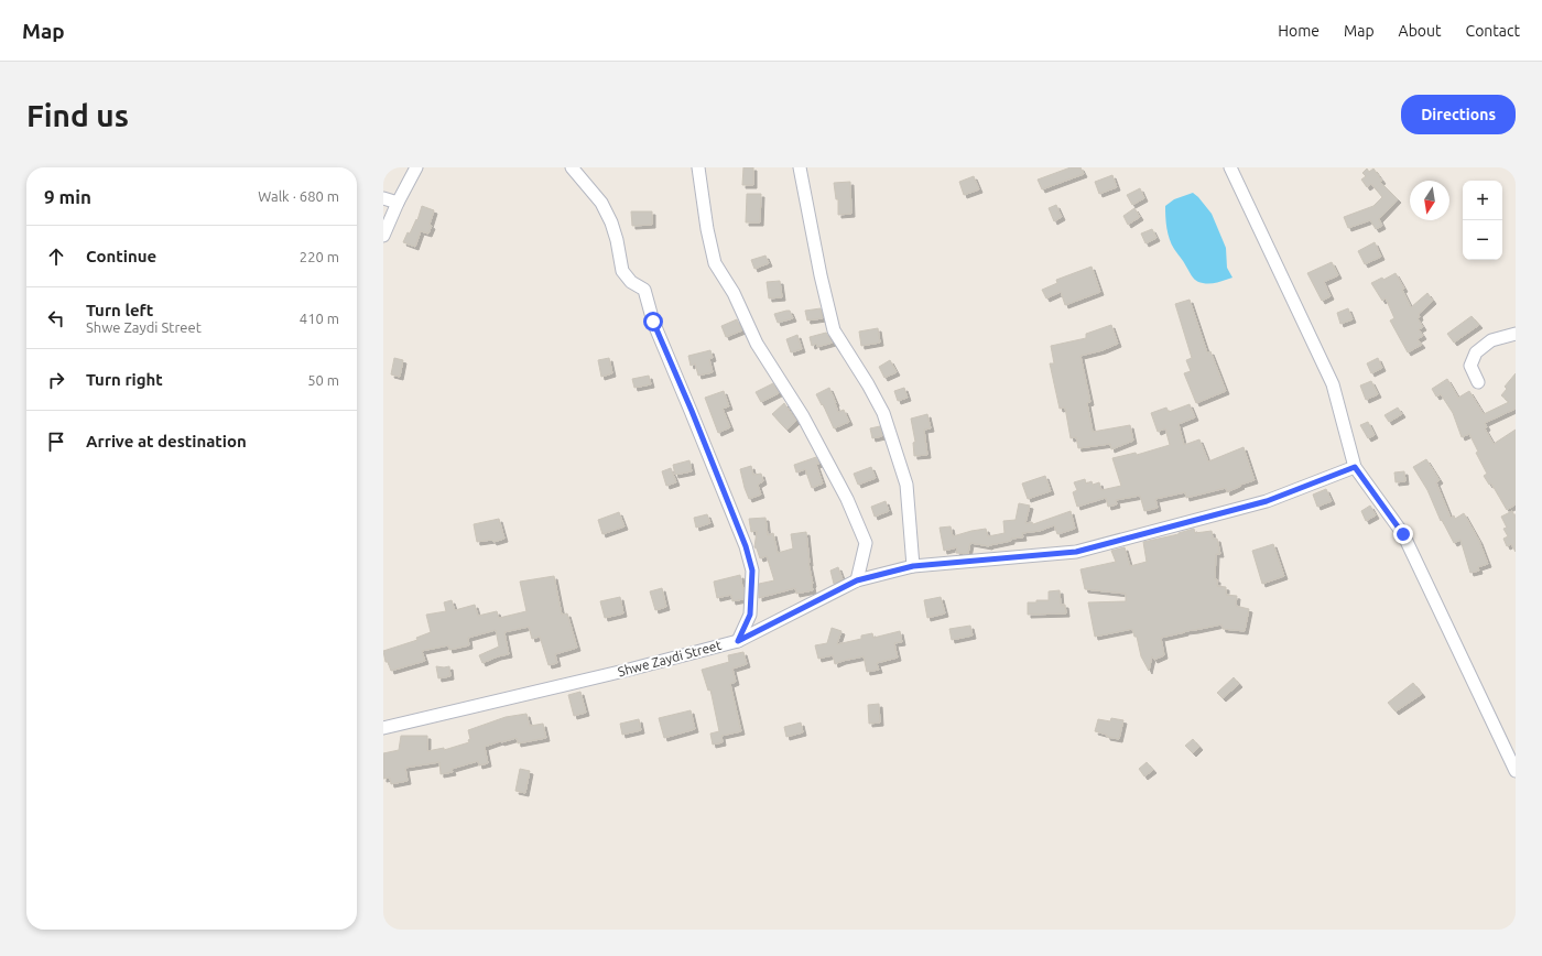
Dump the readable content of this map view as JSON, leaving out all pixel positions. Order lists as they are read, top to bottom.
{
  "streets": {
    "street": ["Shwe Zaydi Street"]
  },
  "north": "bottom",
  "page": {
    "header": "Map",
    "nav": [
      "Home",
      "Map",
      "About",
      "Contact"
    ],
    "buttons": "Directions",
    "title": "Find us",
    "heading": ["9 min", "Walk · 680 m"],
    "map_buttons": ["+", "−"],
    "list": [
      ["Continue", "220 m"],
      ["Turn left", "Shwe Zaydi Street", "410 m"],
      ["Turn right", "50 m"],
      "Arrive at destination"
    ]
  }
}
